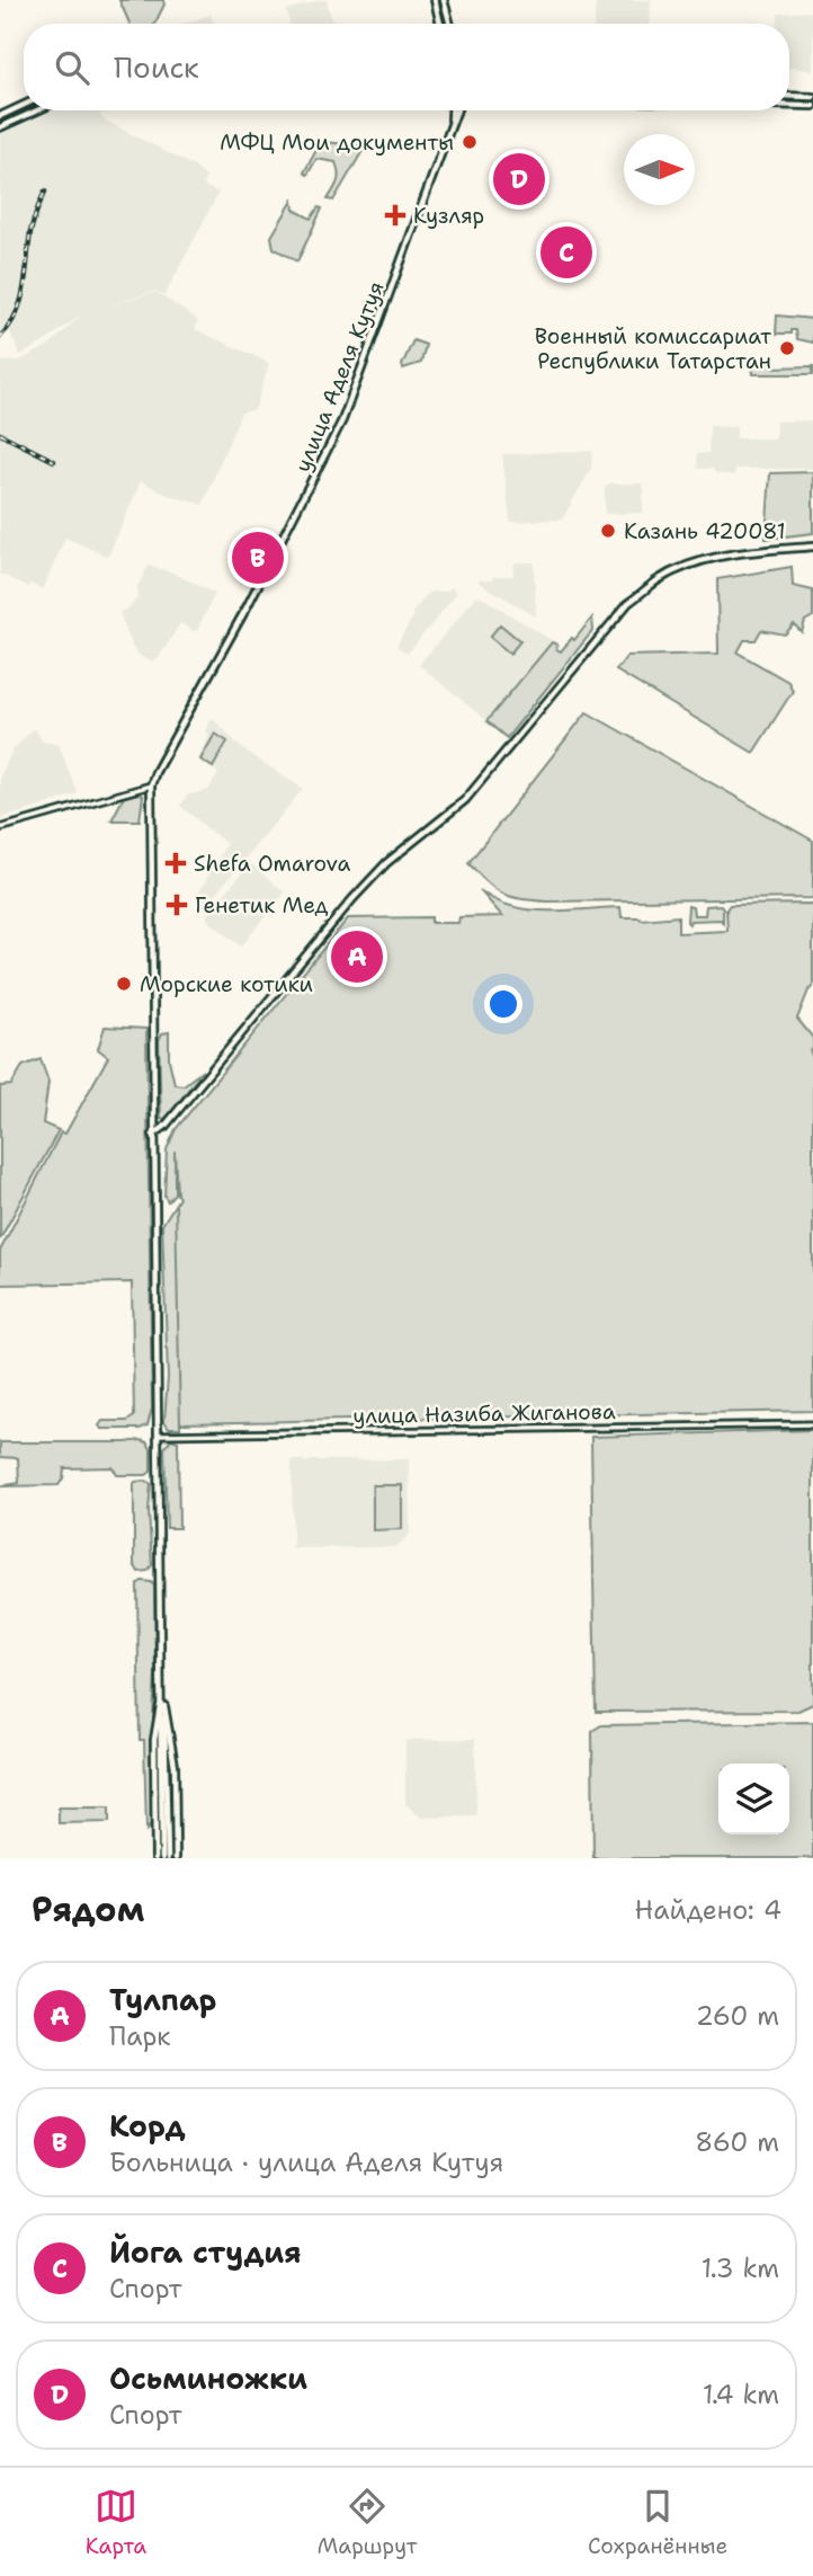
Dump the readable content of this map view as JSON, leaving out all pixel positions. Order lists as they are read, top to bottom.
{
  "streets": {
    "main road": ["улица Аделя Кутуя"],
    "street": ["улица Назиба Жиганова"]
  },
  "places": {
    "other": [
      "МФЦ Мои документы",
      "Военный комиссариат Республики Татарстан",
      "Казань 420081",
      "Морские котики"
    ],
    "health": ["Кузляр", "Shefa Omarova", "Генетик Мед"]
  },
  "north": "right",
  "page": {
    "search": "Поиск",
    "pins": [
      "D",
      "C",
      "B",
      "A"
    ],
    "heading": ["Рядом", "Найдено: 4"],
    "list": [
      {
        "mark": "A",
        "name": "Тулпар",
        "note": "Парк",
        "value": "260 m"
      },
      {
        "mark": "B",
        "name": "Корд",
        "note": "Больница · улица Аделя Кутуя",
        "value": "860 m"
      },
      {
        "mark": "C",
        "name": "Йога студия",
        "note": "Спорт",
        "value": "1.3 km"
      },
      {
        "mark": "D",
        "name": "Осьминожки",
        "note": "Спорт",
        "value": "1.4 km"
      }
    ],
    "nav": ["Карта", "Маршрут", "Сохранённые"]
  }
}
